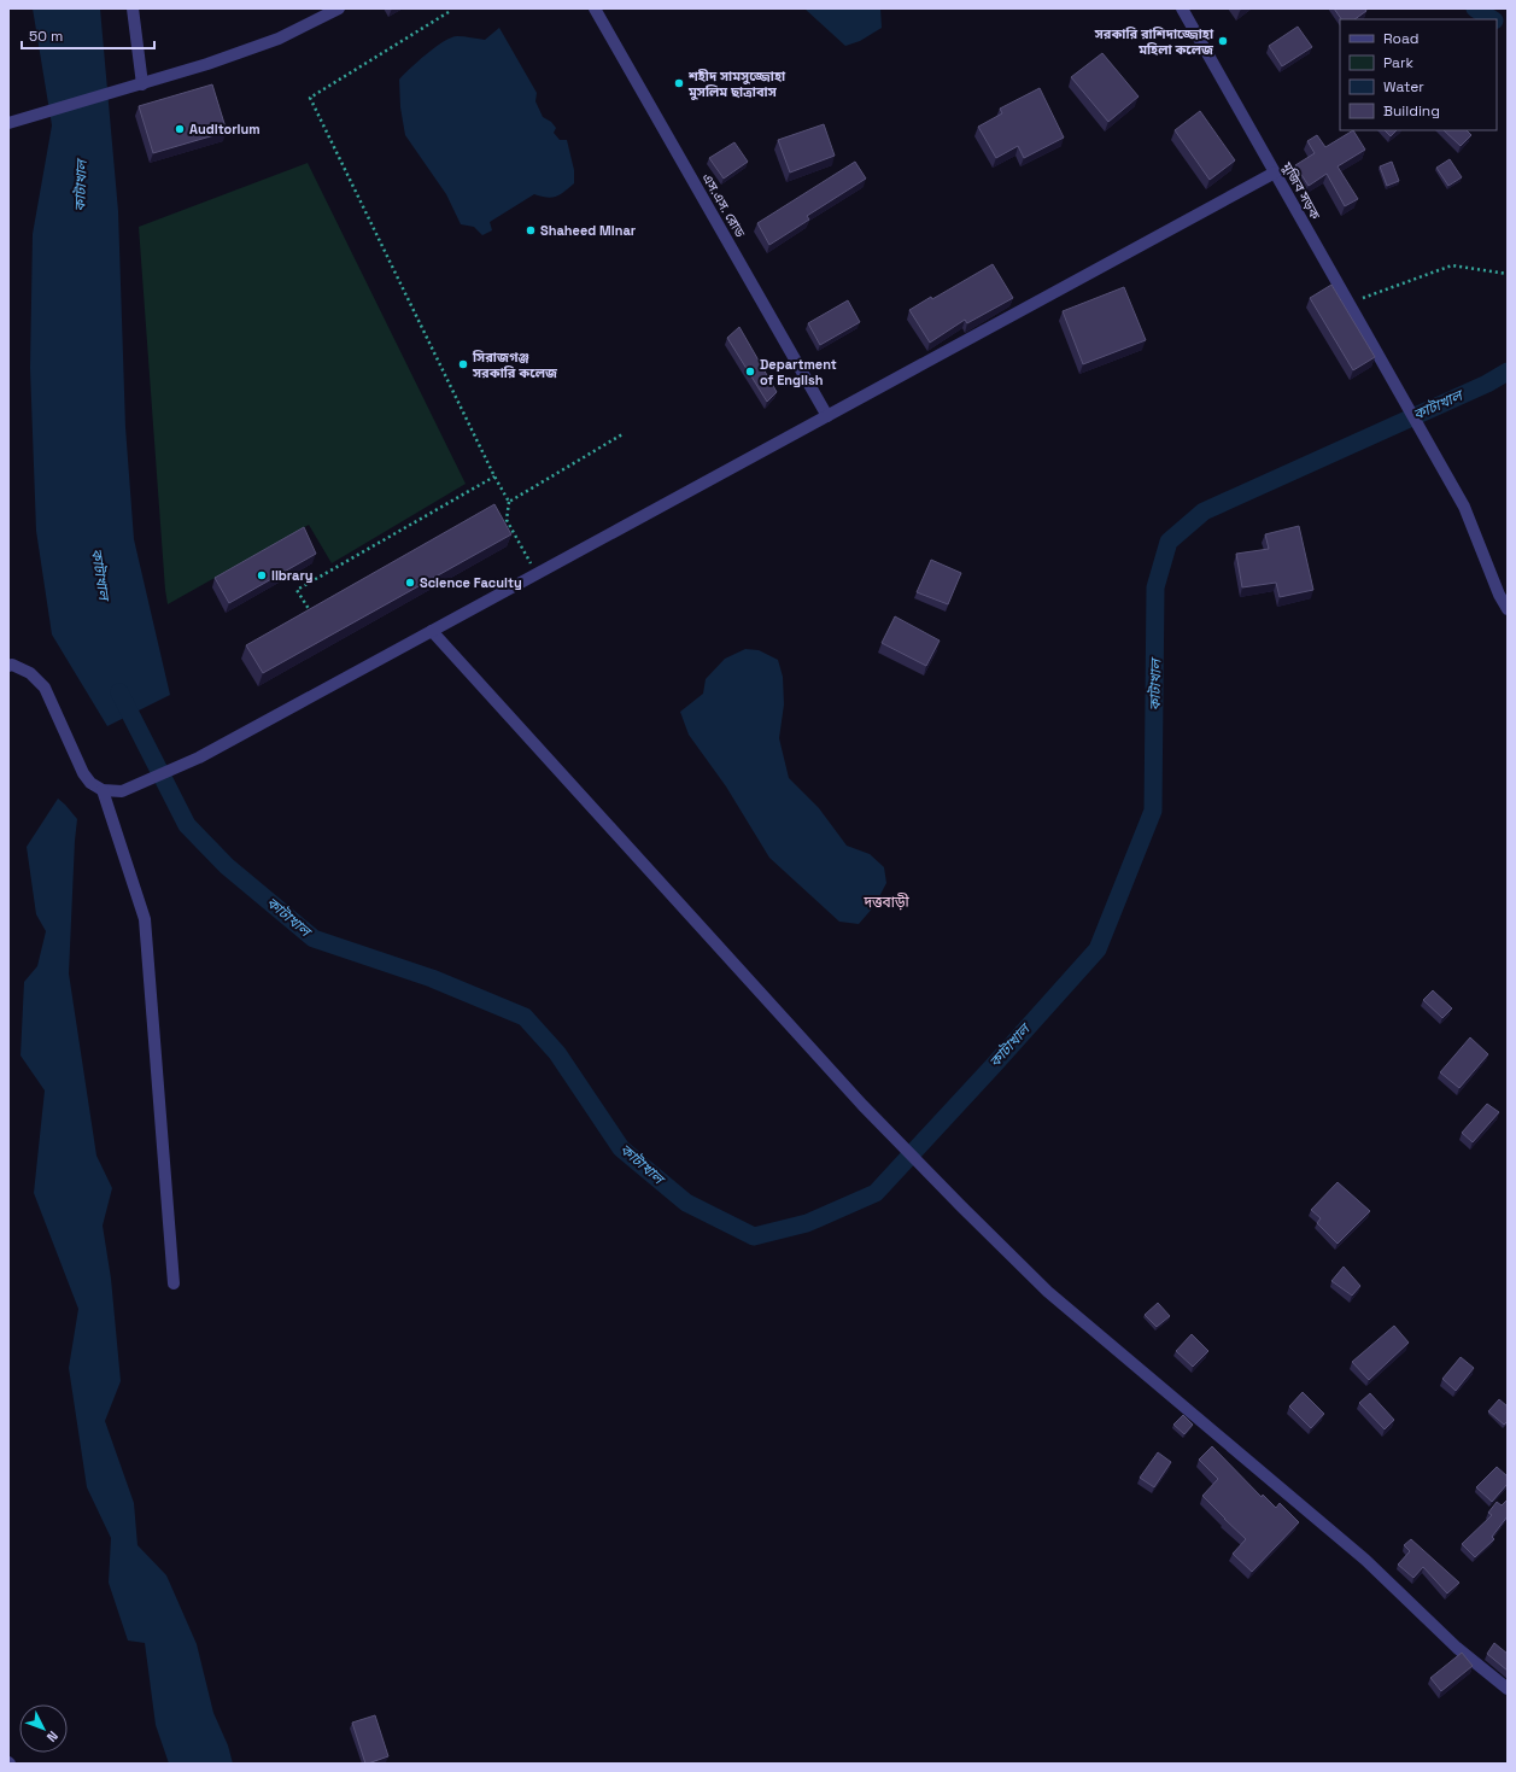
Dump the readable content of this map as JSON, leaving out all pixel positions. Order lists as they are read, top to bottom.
{
  "streets": {
    "street": ["মুজিব সড়ক", "এস.এস. রোড"]
  },
  "districts": ["দত্তবাড়ী"],
  "water": ["কাটাখাল"],
  "places": [
    "সরকারি রাশিদাজ্জোহা মহিলা কলেজ",
    "শহীদ সামসুজ্জোহা মুসলিম ছাত্রাবাস",
    "Auditorium",
    "Shaheed Minar",
    "সিরাজগঞ্জ সরকারি কলেজ",
    "Department of English",
    "library",
    "Science Faculty"
  ],
  "legend": [
    "Road",
    "Park",
    "Water",
    "Building"
  ],
  "scale_bar": "50 m",
  "north": "bottom right"
}
